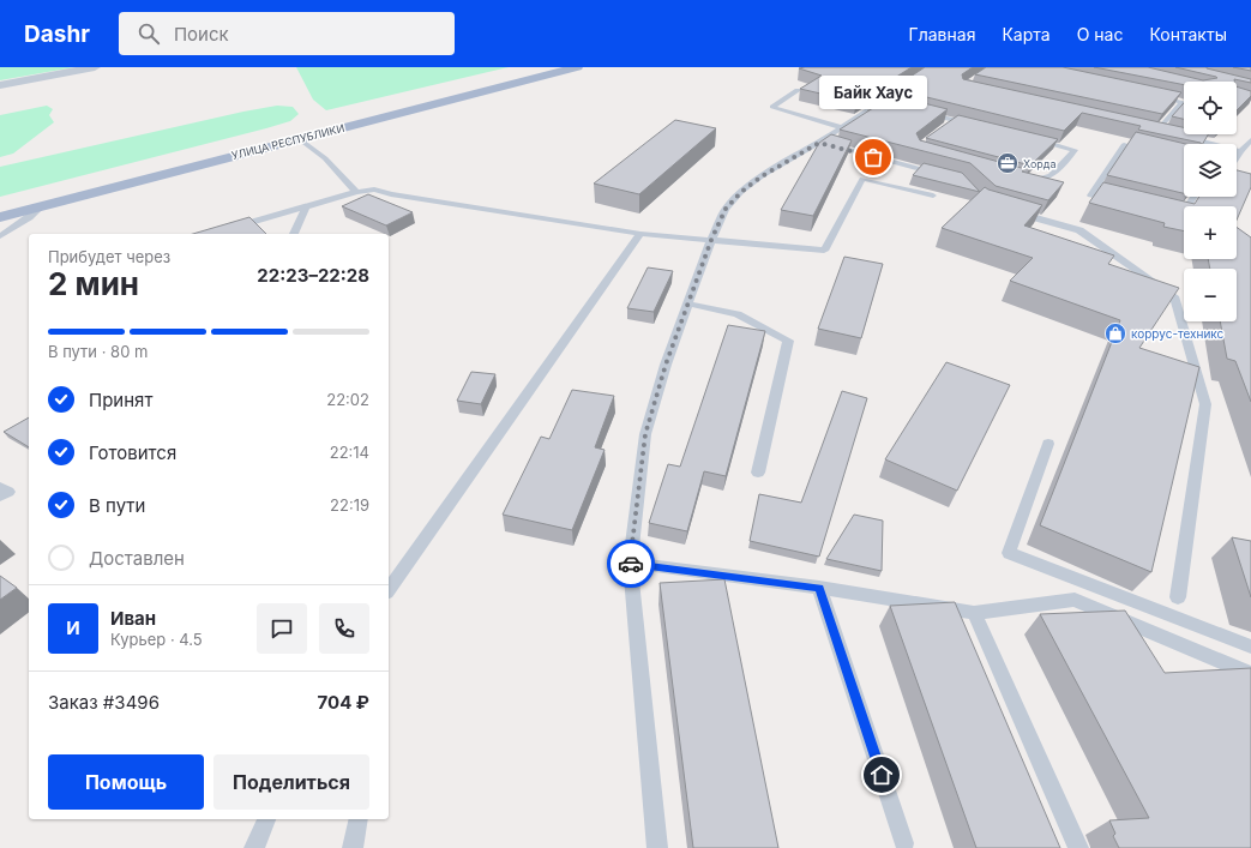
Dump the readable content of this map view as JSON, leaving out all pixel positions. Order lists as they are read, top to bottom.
{
  "streets": {
    "main road": ["УЛИЦА РЕСПУБЛИКИ"]
  },
  "places": {
    "other": ["Байк Хаус"],
    "office": ["Хорда"],
    "shop": ["коррус-техникс"]
  },
  "page": {
    "header": "Dashr",
    "search": "Поиск",
    "nav": [
      "Главная",
      "Карта",
      "О нас",
      "Контакты"
    ],
    "bubble": "Байк Хаус",
    "map_buttons": ["+", "−"],
    "heading": ["2 мин", "Прибудет через", "22:23–22:28"],
    "panel": [
      "Иван",
      "Курьер · 4.5",
      "Заказ #3496",
      "704 ₽"
    ],
    "bar": "В пути · 80 m",
    "list": [
      ["Принят", "22:02"],
      ["Готовится", "22:14"],
      ["В пути", "22:19"],
      "Доставлен"
    ],
    "round": "И",
    "buttons": ["Помощь", "Поделиться"]
  }
}
